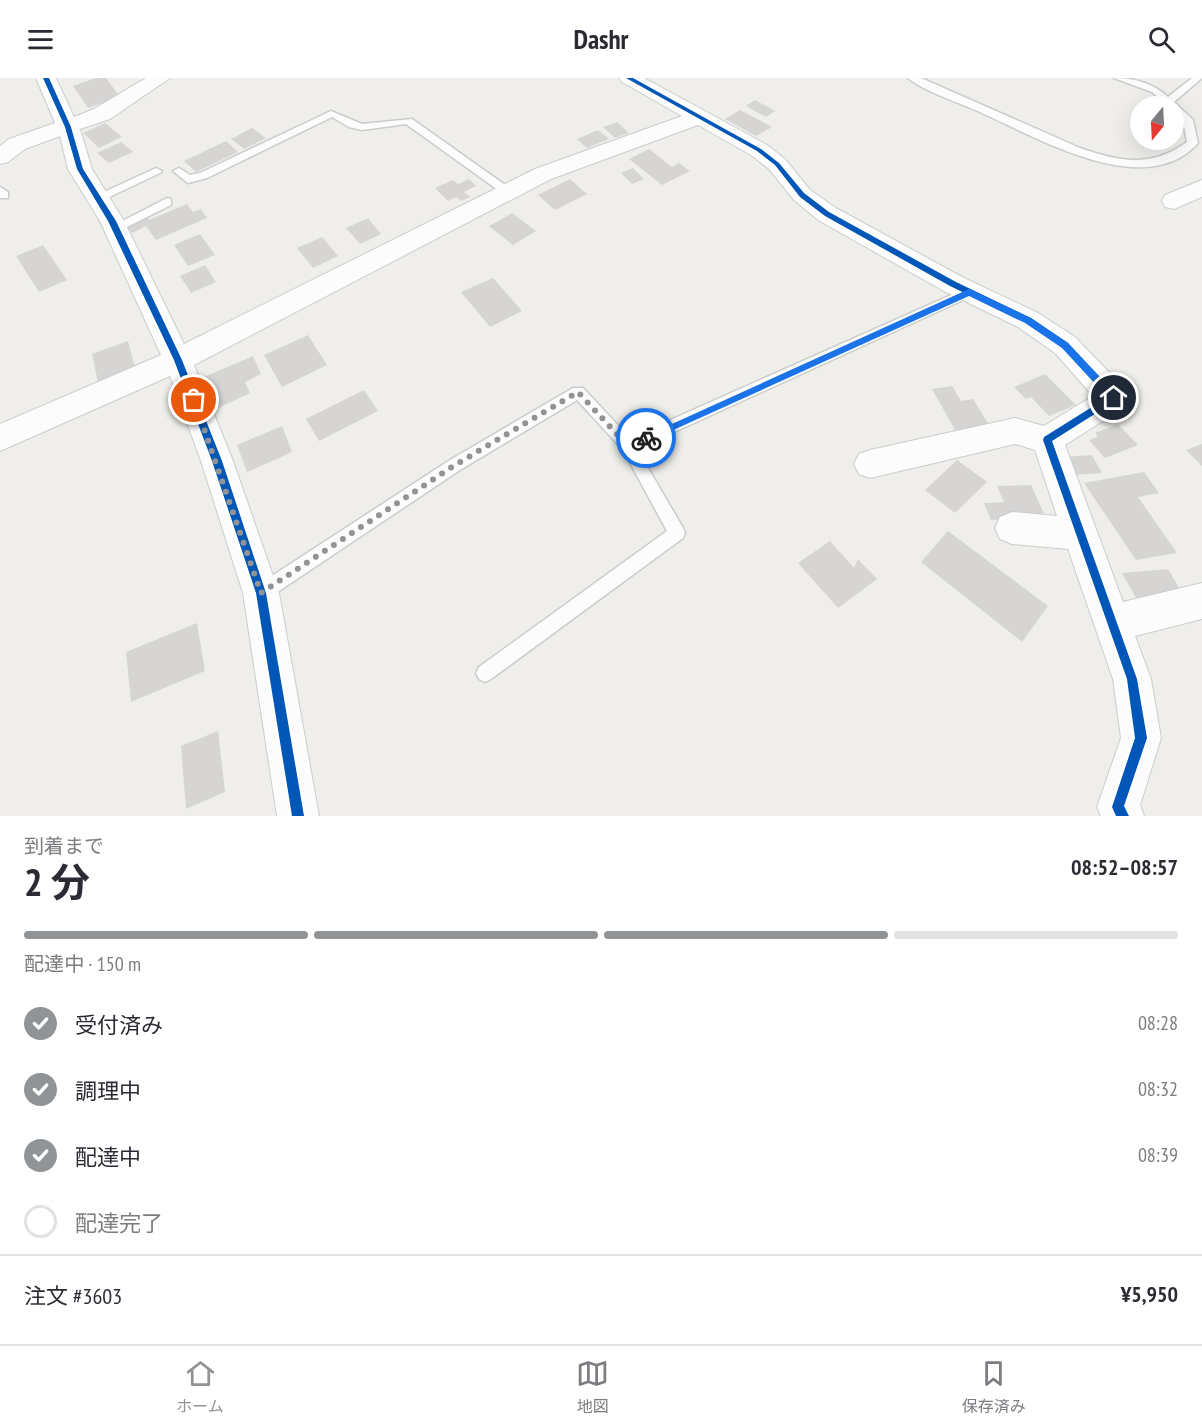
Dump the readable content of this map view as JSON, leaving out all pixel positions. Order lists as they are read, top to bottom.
{
  "north": "bottom",
  "page": {
    "header": "Dashr",
    "heading": ["2 分", "到着まで", "08:52–08:57"],
    "panel": ["注文 #3603", "¥5,950"],
    "bar": "配達中 · 150 m",
    "list": [
      ["受付済み", "08:28"],
      ["調理中", "08:32"],
      ["配達中", "08:39"],
      "配達完了"
    ],
    "tabs": ["ホーム", "地図", "保存済み"]
  }
}
